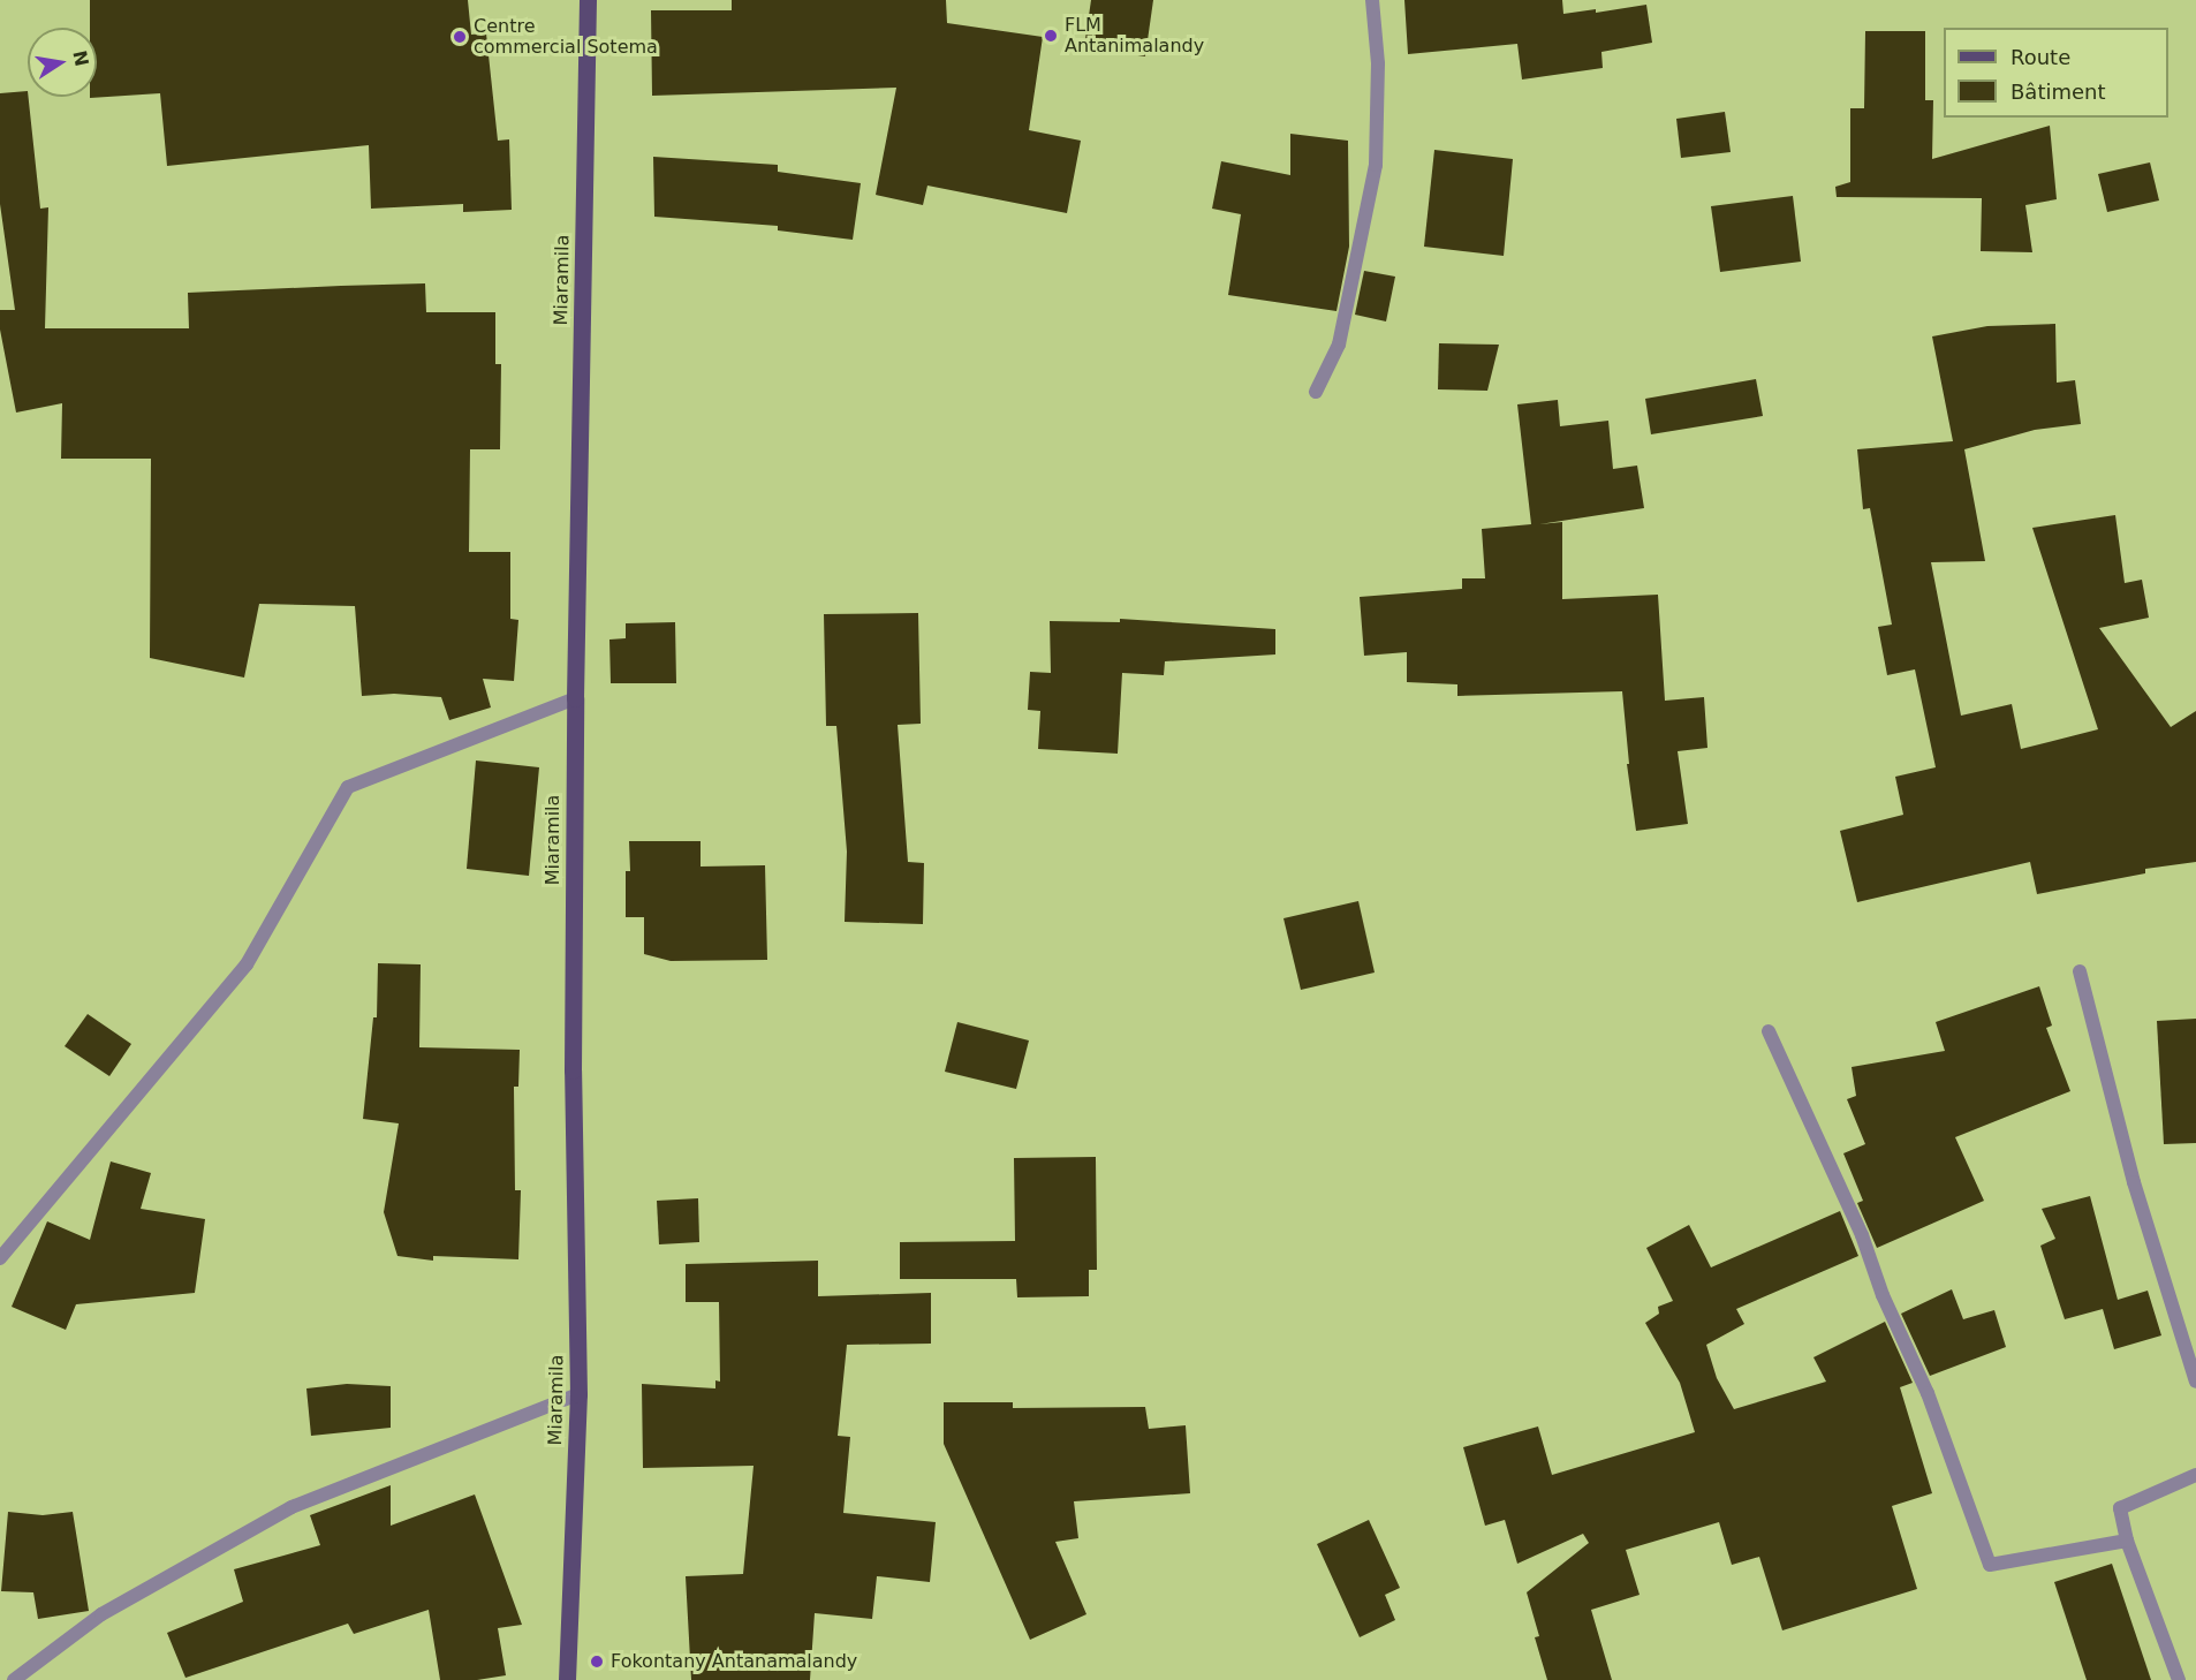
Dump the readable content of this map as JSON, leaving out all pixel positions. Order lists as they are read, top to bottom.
{
  "streets": {
    "main road": ["Miaramila"]
  },
  "places": ["FLM Antanimalandy", "Centre commercial Sotema", "Fokontany Antanamalandy"],
  "legend": ["Route", "Bâtiment"],
  "north": "right"
}
